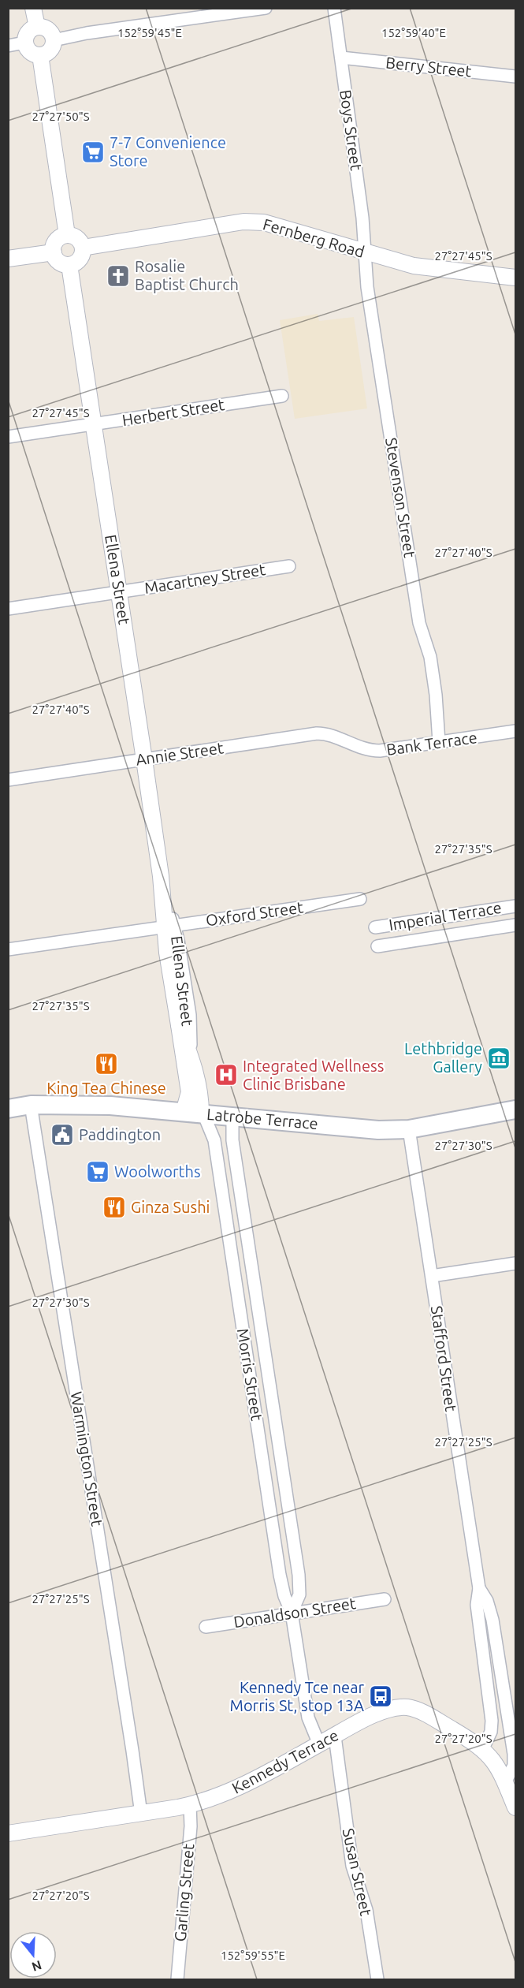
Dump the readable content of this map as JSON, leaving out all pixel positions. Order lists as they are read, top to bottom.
{
  "streets": {
    "main road": ["Latrobe Terrace"],
    "street": [
      "Berry Street",
      "Boys Street",
      "Fernberg Road",
      "Herbert Street",
      "Stevenson Street",
      "Macartney Street",
      "Ellena Street",
      "Bank Terrace",
      "Annie Street",
      "Oxford Street",
      "Imperial Terrace",
      "Stafford Street",
      "Morris Street",
      "Warmington Street",
      "Donaldson Street",
      "Kennedy Terrace",
      "Susan Street",
      "Garling Street"
    ]
  },
  "crossings": [
    ["Berry Street", "Boys Street"],
    ["Boys Street", "Fernberg Road"],
    ["Boys Street", "Stevenson Street"],
    ["Fernberg Road", "Stevenson Street"],
    ["Fernberg Road", "Ellena Street"],
    ["Herbert Street", "Ellena Street"],
    ["Stevenson Street", "Bank Terrace"],
    ["Macartney Street", "Ellena Street"],
    ["Ellena Street", "Annie Street"],
    ["Ellena Street", "Oxford Street"],
    ["Ellena Street", "Latrobe Terrace"],
    ["Ellena Street", "Morris Street"],
    ["Bank Terrace", "Annie Street"],
    ["Latrobe Terrace", "Stafford Street"],
    ["Latrobe Terrace", "Morris Street"],
    ["Latrobe Terrace", "Warmington Street"],
    ["Stafford Street", "Kennedy Terrace"],
    ["Morris Street", "Donaldson Street"],
    ["Morris Street", "Kennedy Terrace"],
    ["Warmington Street", "Kennedy Terrace"],
    ["Kennedy Terrace", "Susan Street"],
    ["Kennedy Terrace", "Garling Street"]
  ],
  "places": {
    "supermarket": ["7-7 Convenience Store", "Woolworths"],
    "church": ["Rosalie Baptist Church"],
    "museum": ["Lethbridge Gallery"],
    "restaurant": ["King Tea Chinese", "Ginza Sushi"],
    "hospital": ["Integrated Wellness Clinic Brisbane"],
    "public building": ["Paddington"],
    "bus stop": ["Kennedy Tce near Morris St, stop 13A"]
  },
  "north": "bottom",
  "coordinates": [
    "152°59'45\"E",
    "152°59'40\"E",
    "27°27'50\"S",
    "27°27'45\"S",
    "27°27'40\"S",
    "27°27'35\"S",
    "27°27'30\"S",
    "27°27'25\"S",
    "27°27'20\"S",
    "152°59'55\"E"
  ]
}
